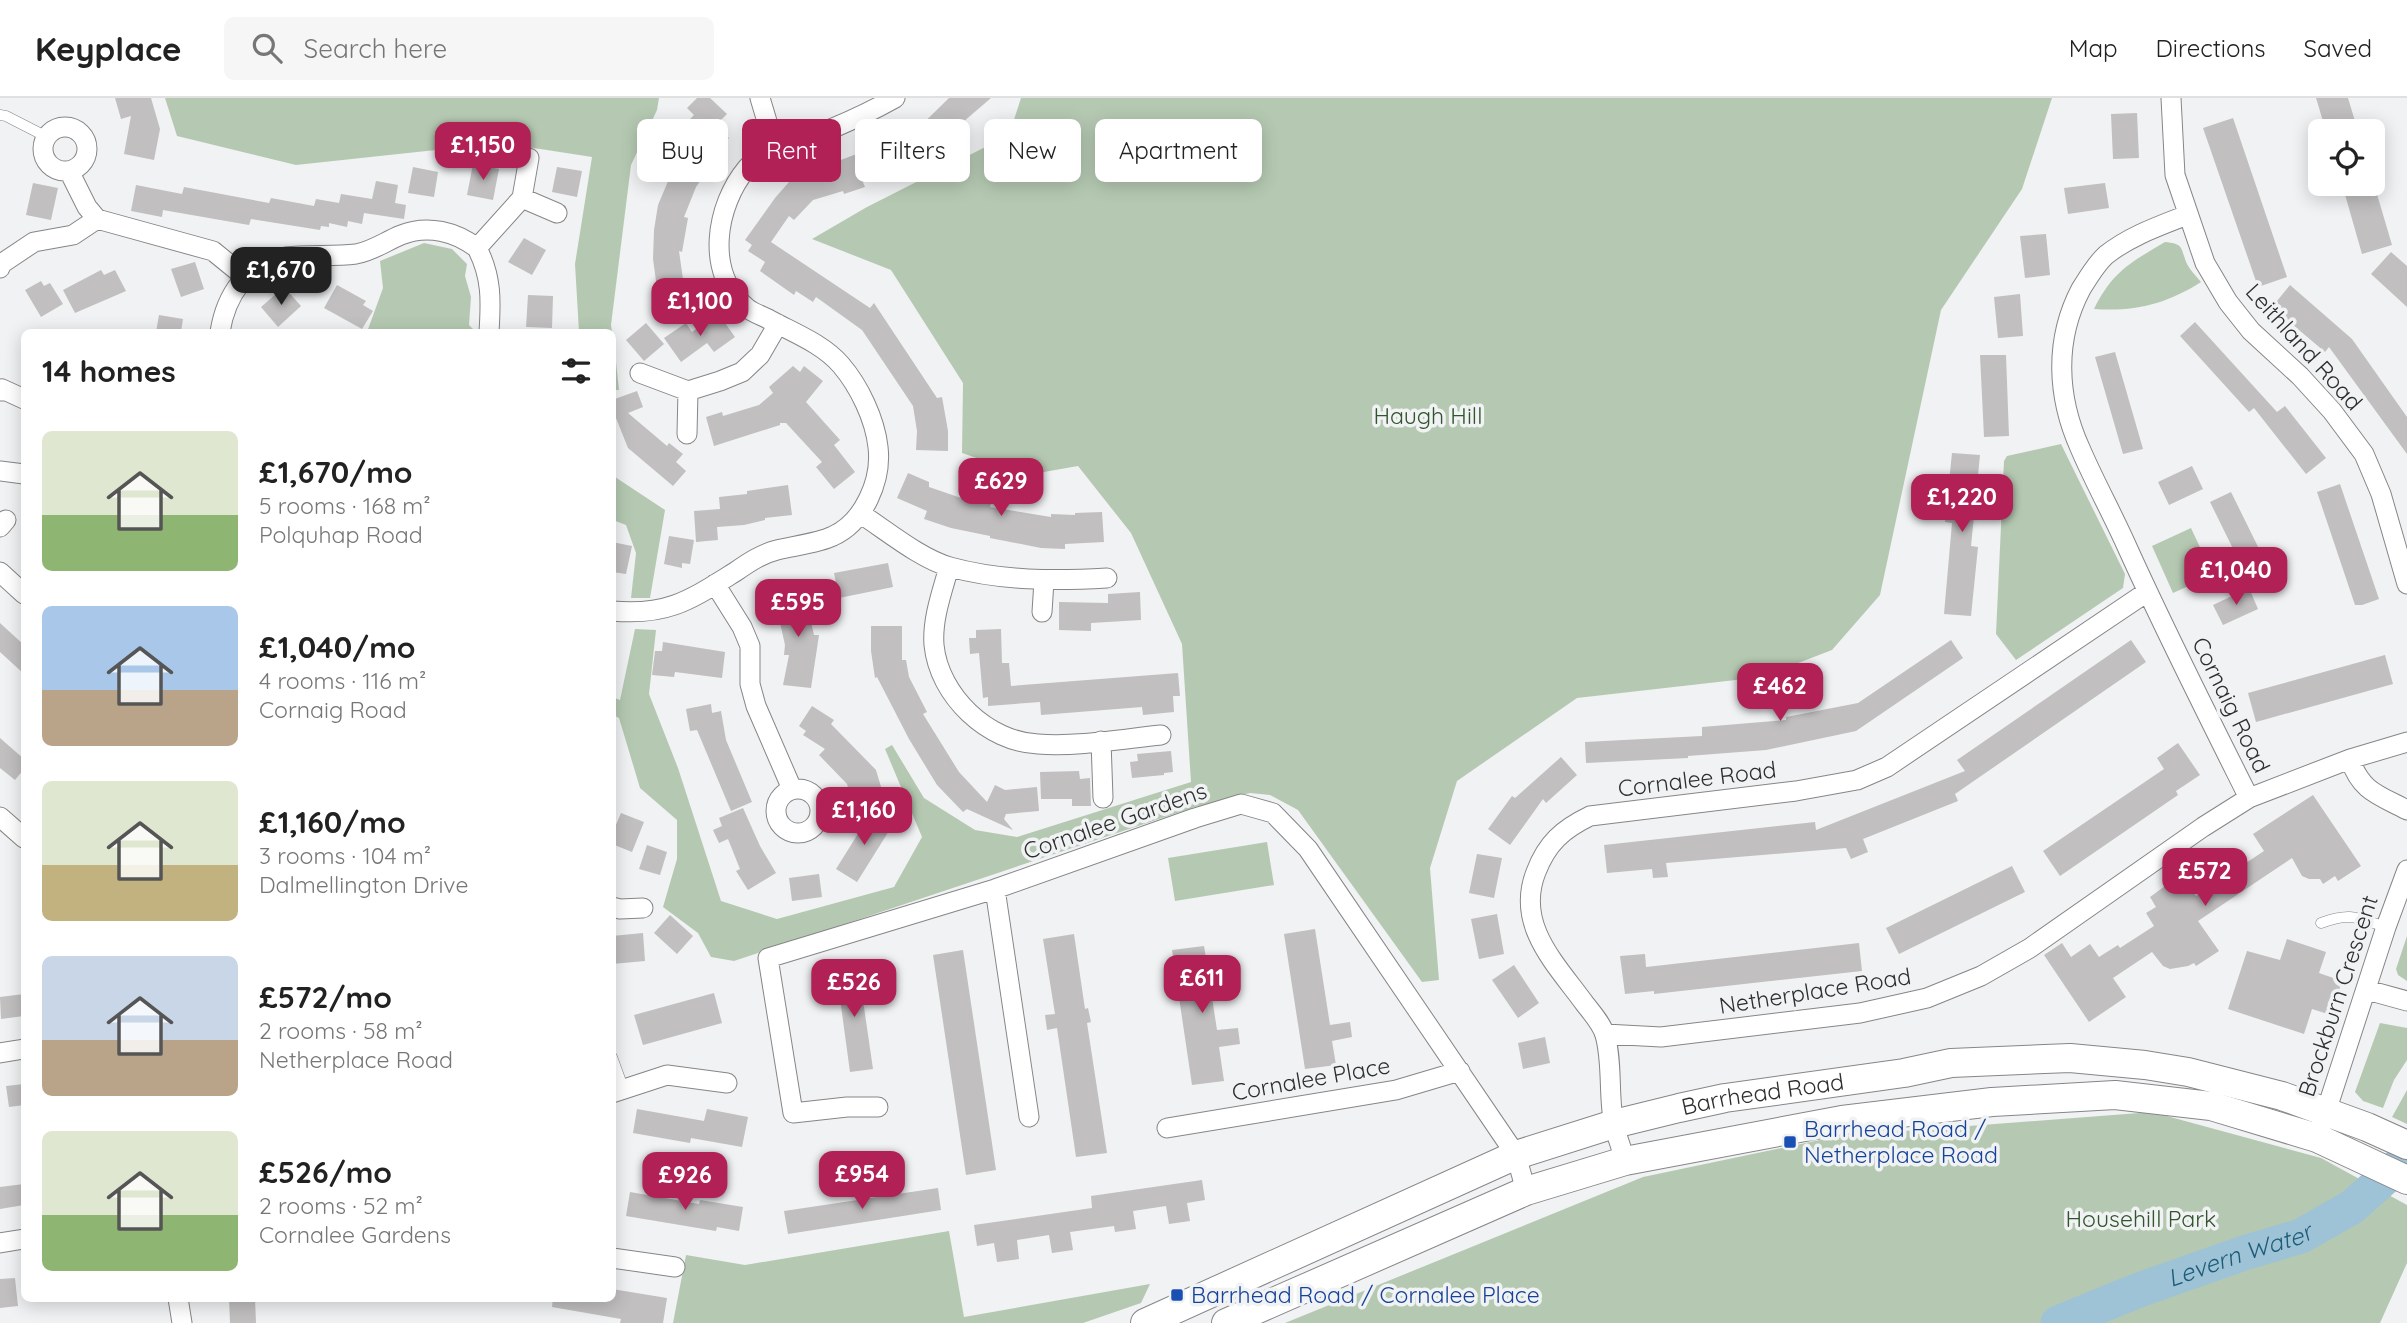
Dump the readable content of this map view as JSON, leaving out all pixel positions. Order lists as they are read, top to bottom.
{
  "streets": {
    "main road": ["Barrhead Road"],
    "street": [
      "Leithland Road",
      "Cornaig Road",
      "Cornalee Road",
      "Cornalee Gardens",
      "Netherplace Road",
      "Brockburn Crescent",
      "Cornalee Place"
    ]
  },
  "crossings": [
    ["Leithland Road", "Cornaig Road"],
    ["Cornaig Road", "Cornalee Road"],
    ["Cornaig Road", "Netherplace Road"],
    ["Cornalee Road", "Netherplace Road"],
    ["Cornalee Road", "Barrhead Road"],
    ["Cornalee Gardens", "Cornalee Place"],
    ["Cornalee Gardens", "Barrhead Road"],
    ["Brockburn Crescent", "Barrhead Road"]
  ],
  "water": ["Levern Water"],
  "parks": ["Haugh Hill", "Househill Park"],
  "places": {
    "transit": ["Barrhead Road / Netherplace Road", "Barrhead Road / Cornalee Place"]
  },
  "page": {
    "header": "Keyplace",
    "search": "Search here",
    "nav": ["Map", "Directions", "Saved"],
    "chip": [
      "Buy",
      "Rent",
      "Filters",
      "New",
      "Apartment"
    ],
    "price": [
      "£1,150",
      "£1,670",
      "£1,100",
      "£629",
      "£1,220",
      "£1,040",
      "£595",
      "£462",
      "£1,160",
      "£572",
      "£611",
      "£526",
      "£954",
      "£926"
    ],
    "heading": "14 homes",
    "list": [
      {
        "name": "£1,670/mo",
        "note": "5 rooms · 168 m² · Polquhap Road"
      },
      {
        "name": "£1,040/mo",
        "note": "4 rooms · 116 m² · Cornaig Road"
      },
      {
        "name": "£1,160/mo",
        "note": "3 rooms · 104 m² · Dalmellington Drive"
      },
      {
        "name": "£572/mo",
        "note": "2 rooms · 58 m² · Netherplace Road"
      },
      {
        "name": "£526/mo",
        "note": "2 rooms · 52 m² · Cornalee Gardens"
      }
    ]
  }
}
